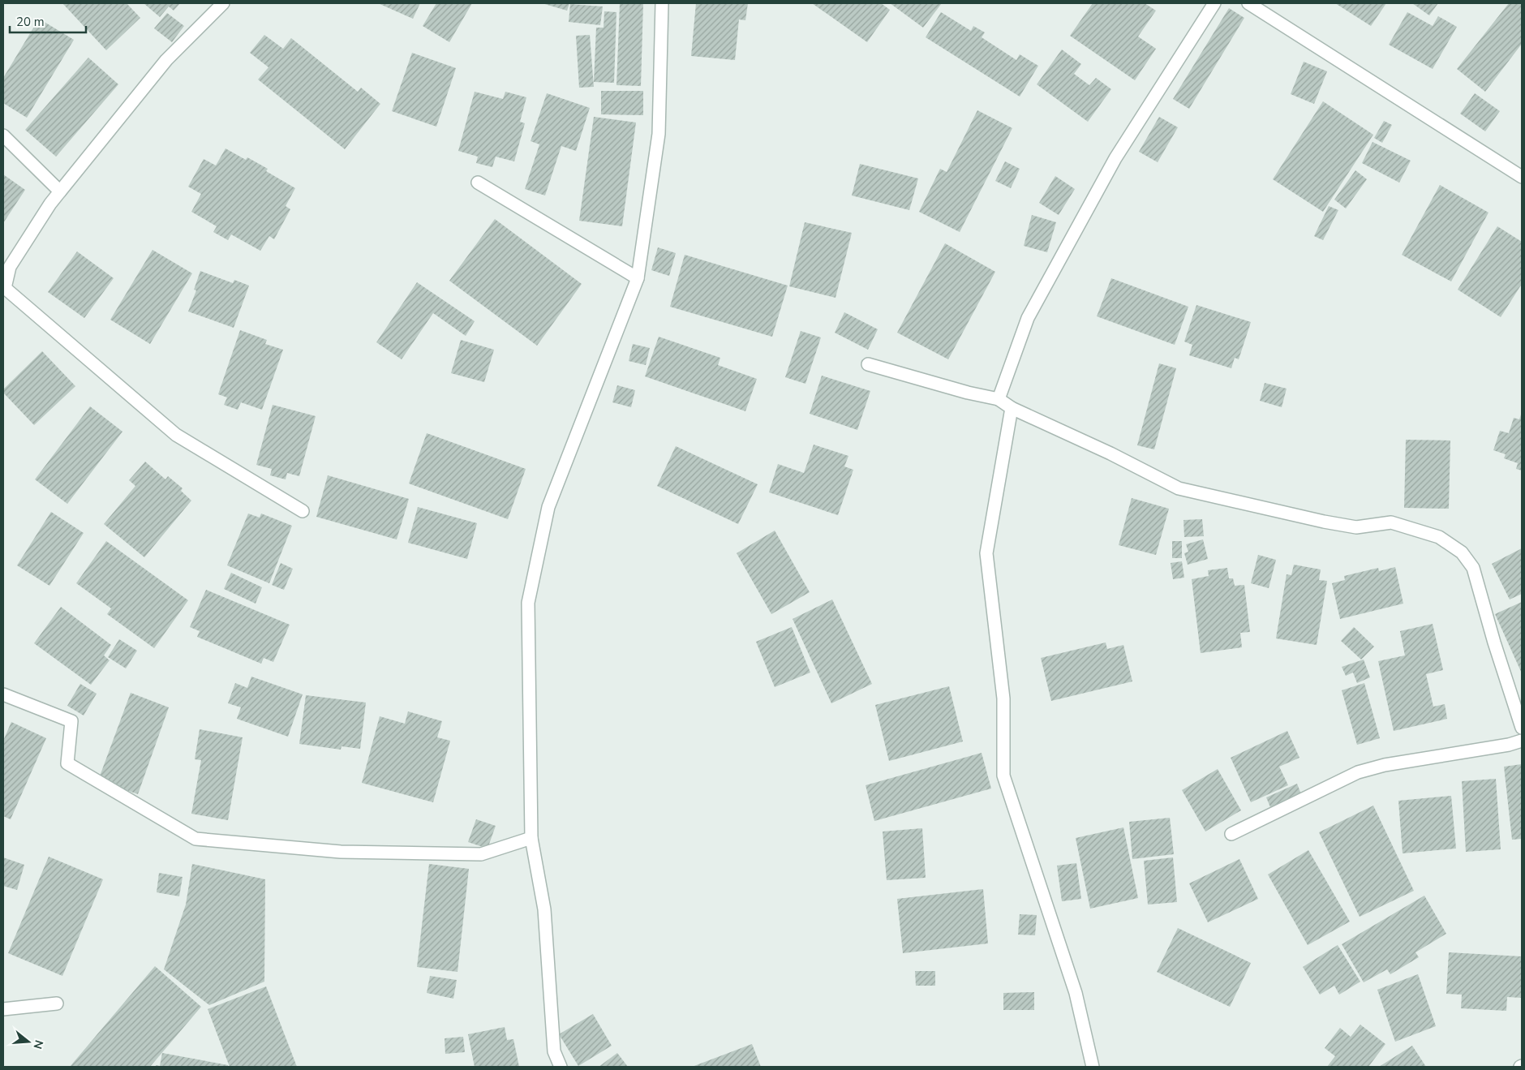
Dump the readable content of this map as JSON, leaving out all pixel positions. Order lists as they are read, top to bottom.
{
  "scale_bar": "20 m",
  "north": "right"
}
